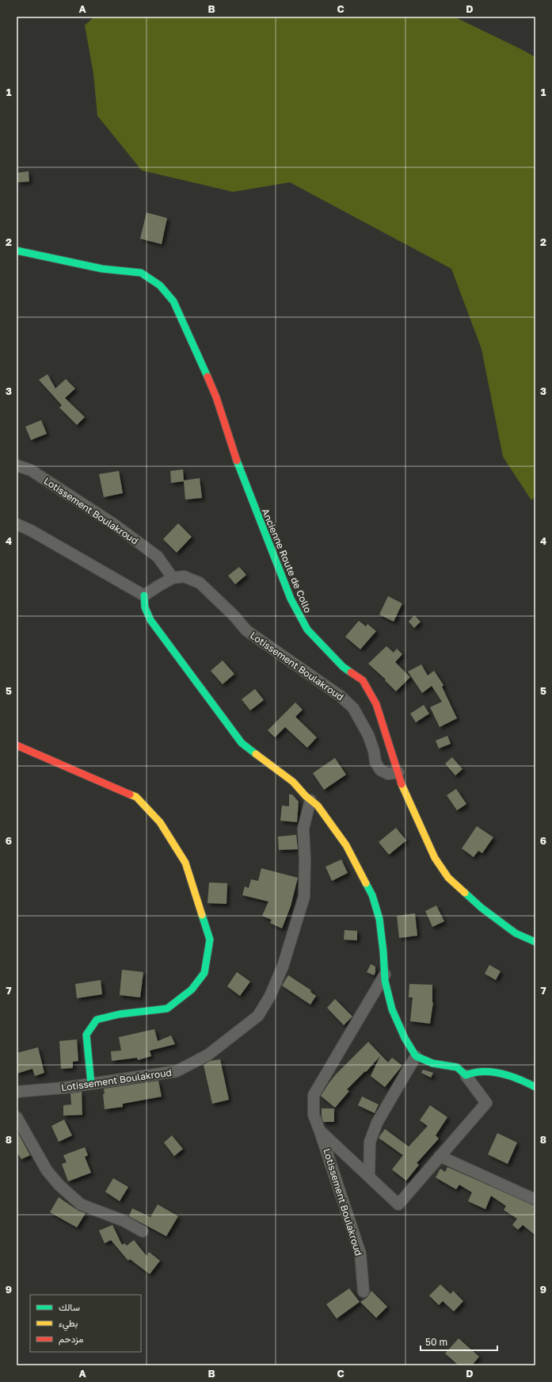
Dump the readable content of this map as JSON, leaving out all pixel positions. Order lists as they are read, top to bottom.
{
  "streets": {
    "street": ["Lotissement Boulakroud", "Ancienne Route de Collo"]
  },
  "crossings": [
    ["Lotissement Boulakroud", "Ancienne Route de Collo"]
  ],
  "legend": ["سالك", "بطيء", "مزدحم"],
  "scale_bar": "50 m",
  "grid": {
    "columns": [
      "A",
      "B",
      "C",
      "D"
    ],
    "rows": [
      "1",
      "2",
      "3",
      "4",
      "5",
      "6",
      "7",
      "8",
      "9"
    ]
  }
}
